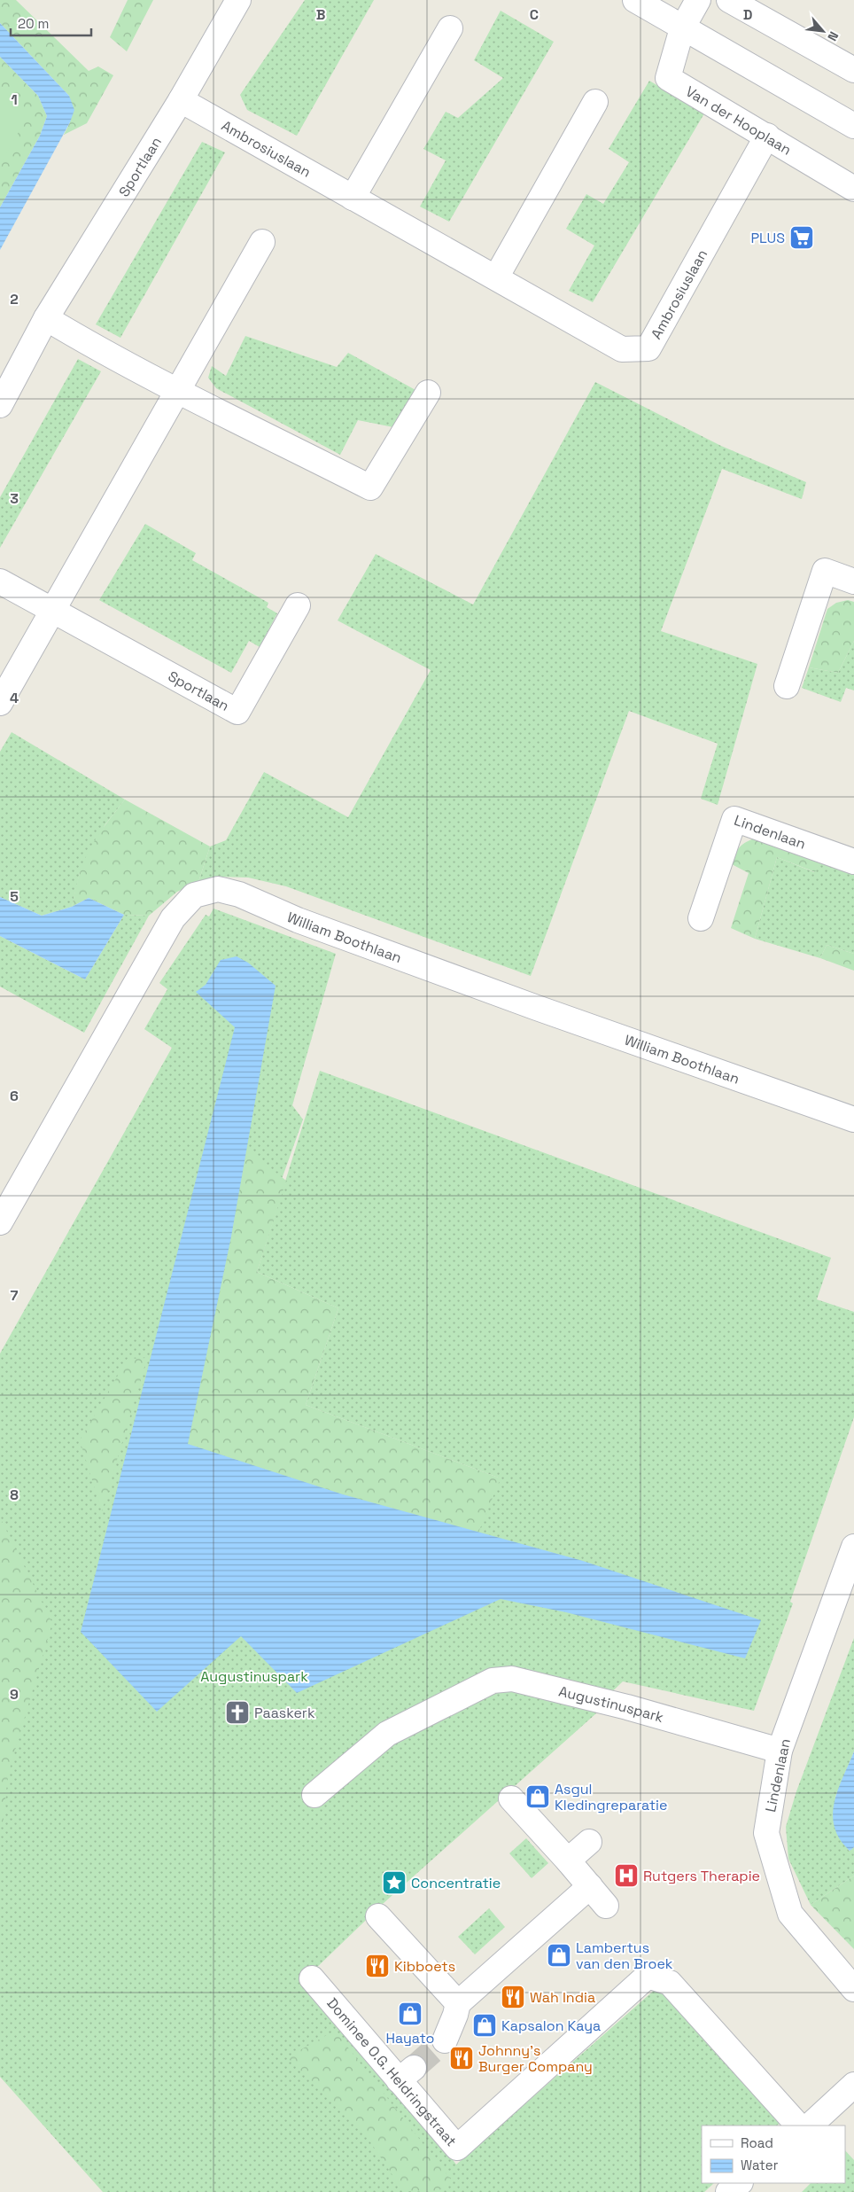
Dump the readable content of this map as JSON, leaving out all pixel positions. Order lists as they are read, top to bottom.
{
  "streets": {
    "street": [
      "Van der Hooplaan",
      "Ambrosiuslaan",
      "Sportlaan",
      "Lindenlaan",
      "William Boothlaan",
      "Augustinuspark",
      "Dominee O.G. Heldringstraat"
    ]
  },
  "crossings": [
    ["Van der Hooplaan", "Ambrosiuslaan"],
    ["Ambrosiuslaan", "Sportlaan"],
    ["Lindenlaan", "Augustinuspark"]
  ],
  "parks": ["Augustinuspark"],
  "places": {
    "supermarket": ["PLUS"],
    "church": ["Paaskerk"],
    "shop": [
      "Asgul Kledingreparatie",
      "Lambertus van den Broek",
      "Hayato",
      "Kapsalon Kaya"
    ],
    "hospital": ["Rutgers Therapie"],
    "place": ["Concentratie"],
    "restaurant": ["Kibboets", "Wah India", "Johnny's Burger Company"]
  },
  "legend": ["Road", "Water"],
  "scale_bar": "20 m",
  "north": "bottom right",
  "grid": {
    "columns": ["B", "C", "D"],
    "rows": [
      "1",
      "2",
      "3",
      "4",
      "5",
      "6",
      "7",
      "8",
      "9"
    ]
  }
}
